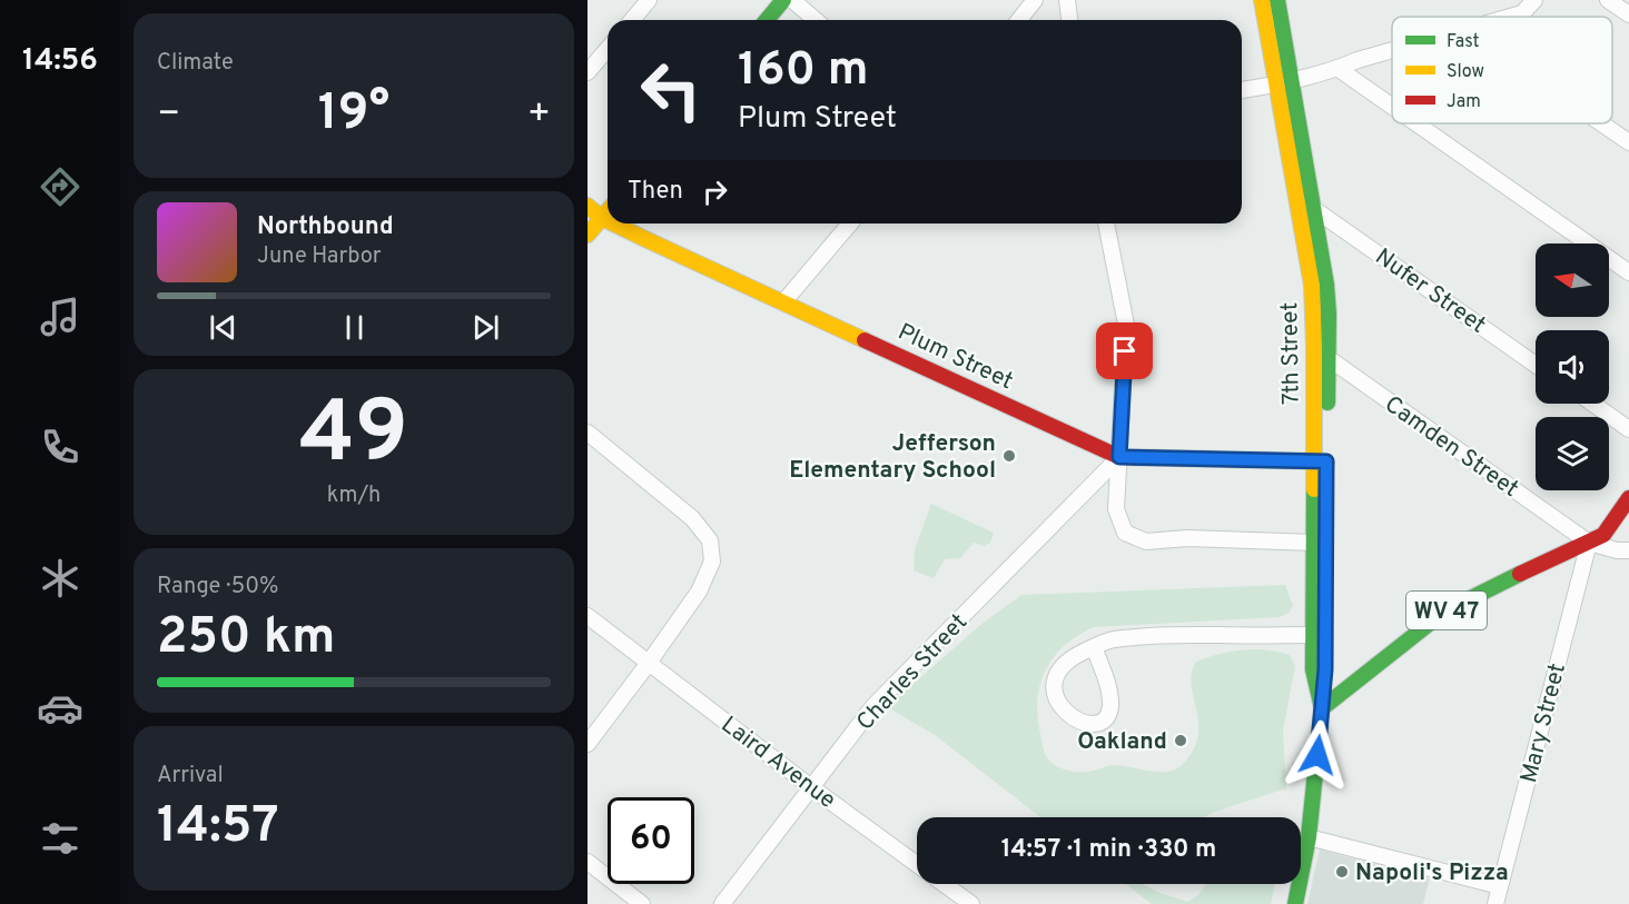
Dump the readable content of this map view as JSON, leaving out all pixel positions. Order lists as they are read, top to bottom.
{
  "streets": {
    "main road": ["7th Street", "Plum Street", "WV 47"],
    "street": [
      "Nufer Street",
      "Camden Street",
      "Charles Street",
      "Mary Street",
      "Laird Avenue"
    ]
  },
  "crossings": [
    ["Nufer Street", "7th Street"],
    ["7th Street", "Plum Street"],
    ["7th Street", "Camden Street"],
    ["7th Street", "WV 47"],
    ["Plum Street", "Charles Street"],
    ["Camden Street", "WV 47"],
    ["Camden Street", "Mary Street"],
    ["WV 47", "Mary Street"],
    ["Charles Street", "Laird Avenue"]
  ],
  "places": ["Jefferson Elementary School", "Oakland", "Napoli's Pizza"],
  "legend": ["Fast", "Slow", "Jam"],
  "north": "left",
  "page": {
    "tabs": "14:56",
    "tile": [
      "Climate",
      ["49", "km/h"],
      ["Range · 50%", "250 km"],
      ["Arrival", "14:57"]
    ],
    "turn": ["160 m", "Plum Street"],
    "heat": ["−", "19°", "+"],
    "then": "Then",
    "song": ["Northbound", "June Harbor"],
    "limit": "60",
    "trip": "14:57 · 1 min · 330 m"
  }
}
